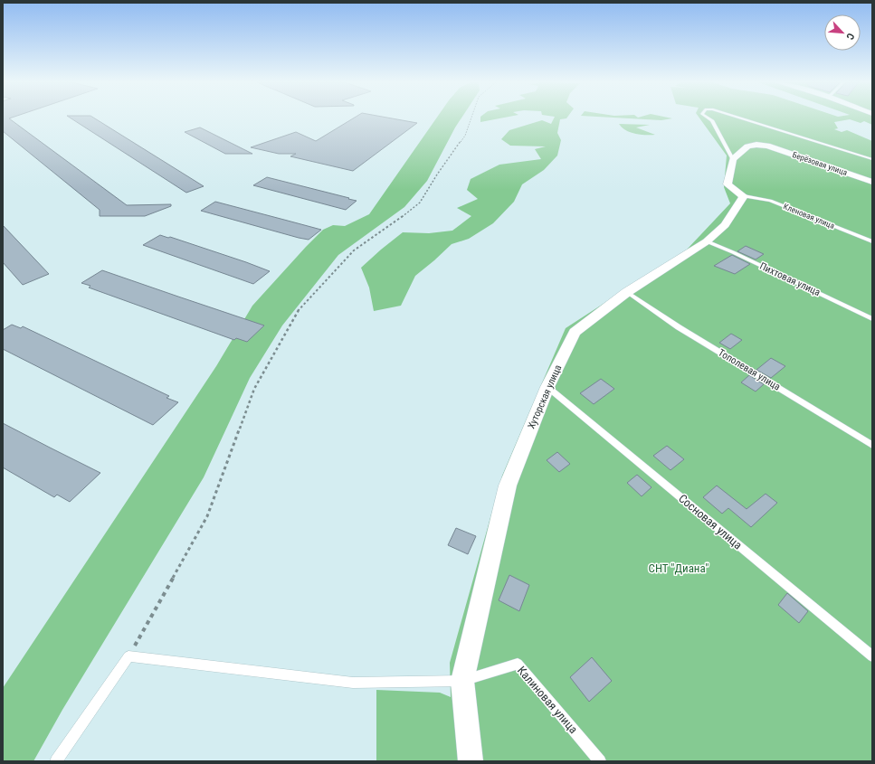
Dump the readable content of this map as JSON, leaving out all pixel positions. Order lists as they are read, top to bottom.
{
  "streets": {
    "street": ["Берёзовая улица", "Хуторская улица"],
    "lane": [
      "Кленовая улица",
      "Пихтовая улица",
      "Тополевая улица",
      "Сосновая улица",
      "Калиновая улица"
    ]
  },
  "crossings": [
    ["Кленовая улица", "Хуторская улица"],
    ["Пихтовая улица", "Хуторская улица"],
    ["Тополевая улица", "Хуторская улица"],
    ["Хуторская улица", "Сосновая улица"],
    ["Хуторская улица", "Калиновая улица"]
  ],
  "parks": ["СНТ \"Диана\""],
  "north": "bottom right"
}
